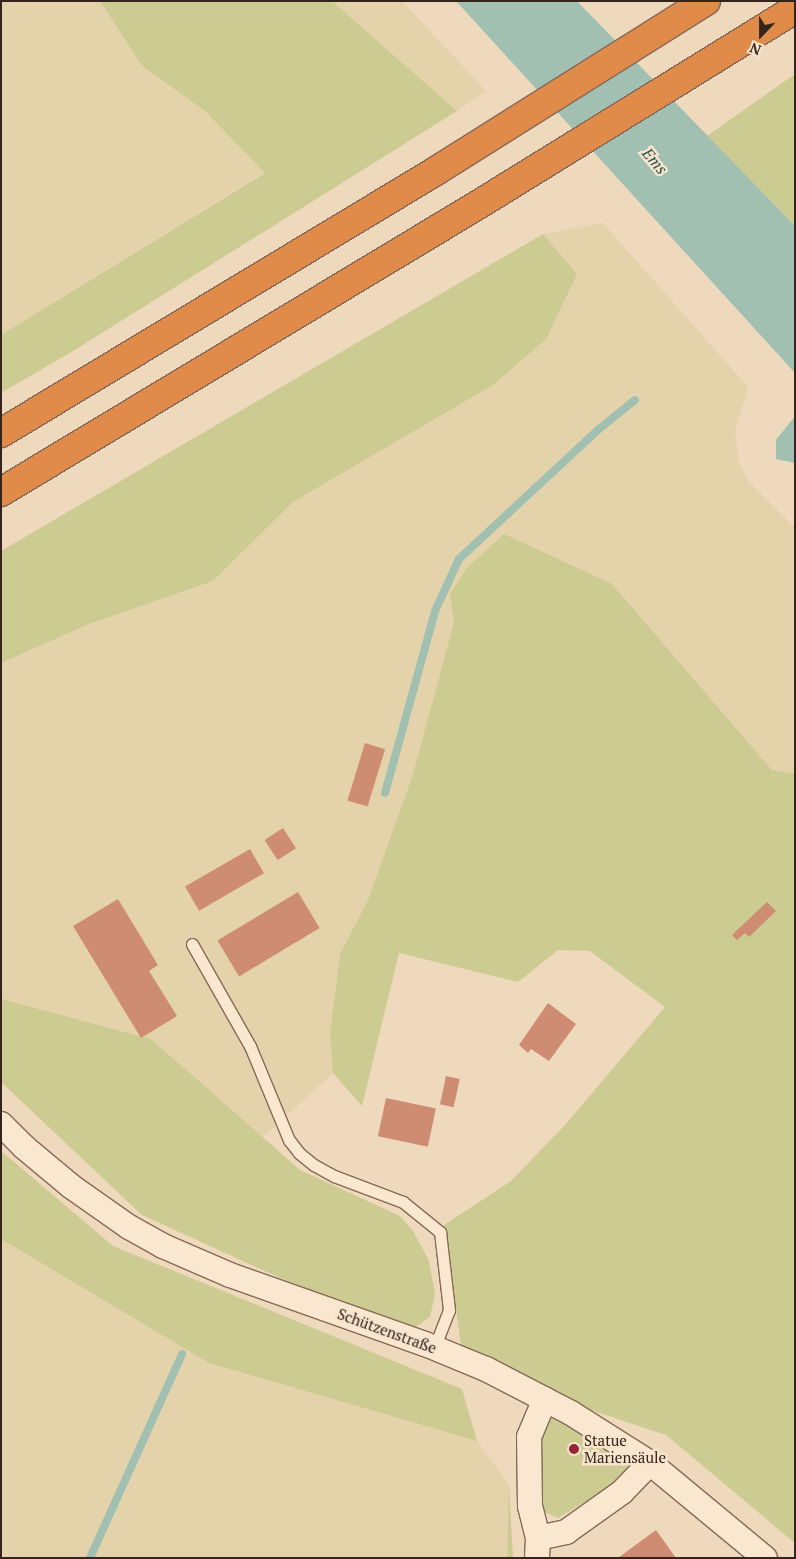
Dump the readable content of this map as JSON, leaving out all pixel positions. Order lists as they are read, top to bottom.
{
  "streets": {
    "street": ["Schützenstraße"]
  },
  "water": ["Ems"],
  "places": ["Statue Mariensäule"],
  "north": "bottom"
}
